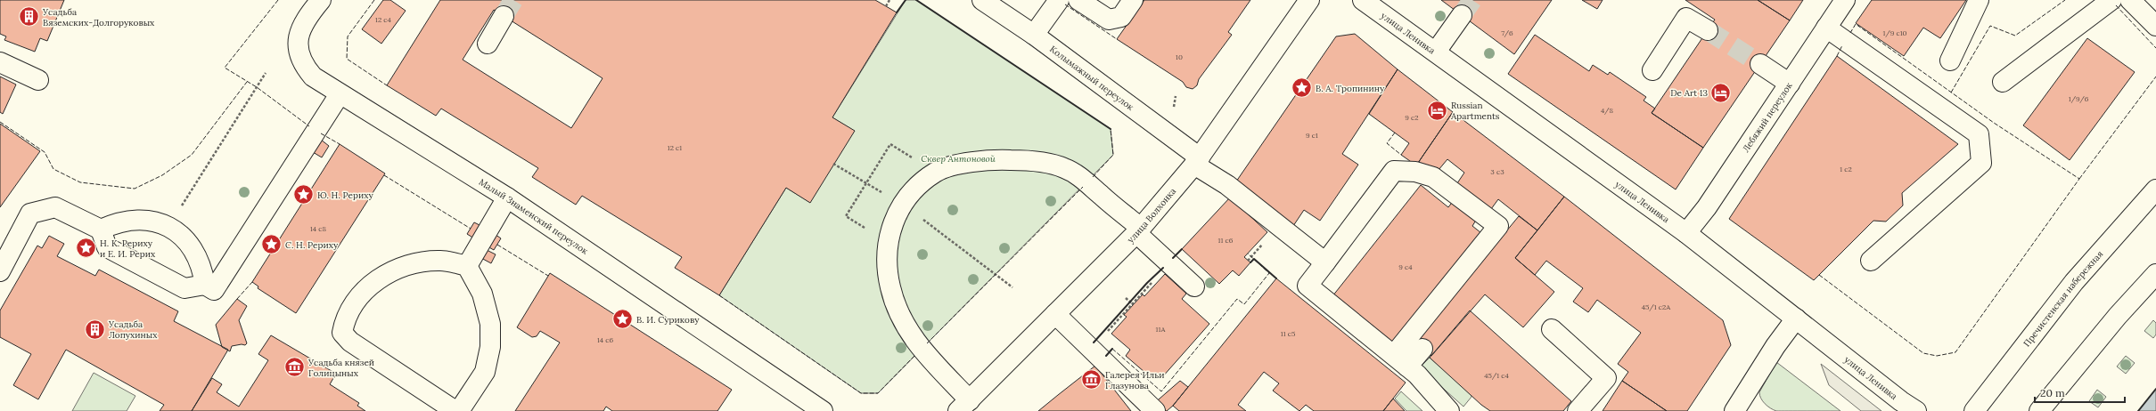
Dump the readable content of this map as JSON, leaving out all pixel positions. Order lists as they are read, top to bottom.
{
  "streets": {
    "street": [
      "улица Ленивка",
      "Колымажный переулок",
      "Лебяжий переулок",
      "улица Волхонка",
      "Малый Знаменский переулок",
      "Пречистенская набережная"
    ]
  },
  "crossings": [
    ["улица Ленивка", "Лебяжий переулок"],
    ["Колымажный переулок", "улица Волхонка"]
  ],
  "parks": ["Сквер Антоновой"],
  "places": {
    "building": ["Усадьба Вяземских-Долгоруковых", "Усадьба Лопухиных"],
    "place": [
      "В. А. Тропинину",
      "Ю. Н. Рериху",
      "С. Н. Рериху",
      "Н. К. Рериху и Е. И. Рерих",
      "В. И. Сурикову"
    ],
    "hotel": ["De Art 13", "Russian Apartments"],
    "museum": ["Усадьба князей Голицыных", "Галерея Ильи Глазунова"]
  },
  "house_numbers": [
    "12 с4",
    "7/6",
    "1/9 с10",
    "10",
    "1/9/6",
    "4/8",
    "9 с2",
    "9 с1",
    "12 с1",
    "1 с2",
    "3 с3",
    "14 с8",
    "11 с6",
    "9 с4",
    "45/1 с2А",
    "11А",
    "11 с5",
    "14 с6",
    "45/1 с4"
  ],
  "scale_bar": "20 m"
}
